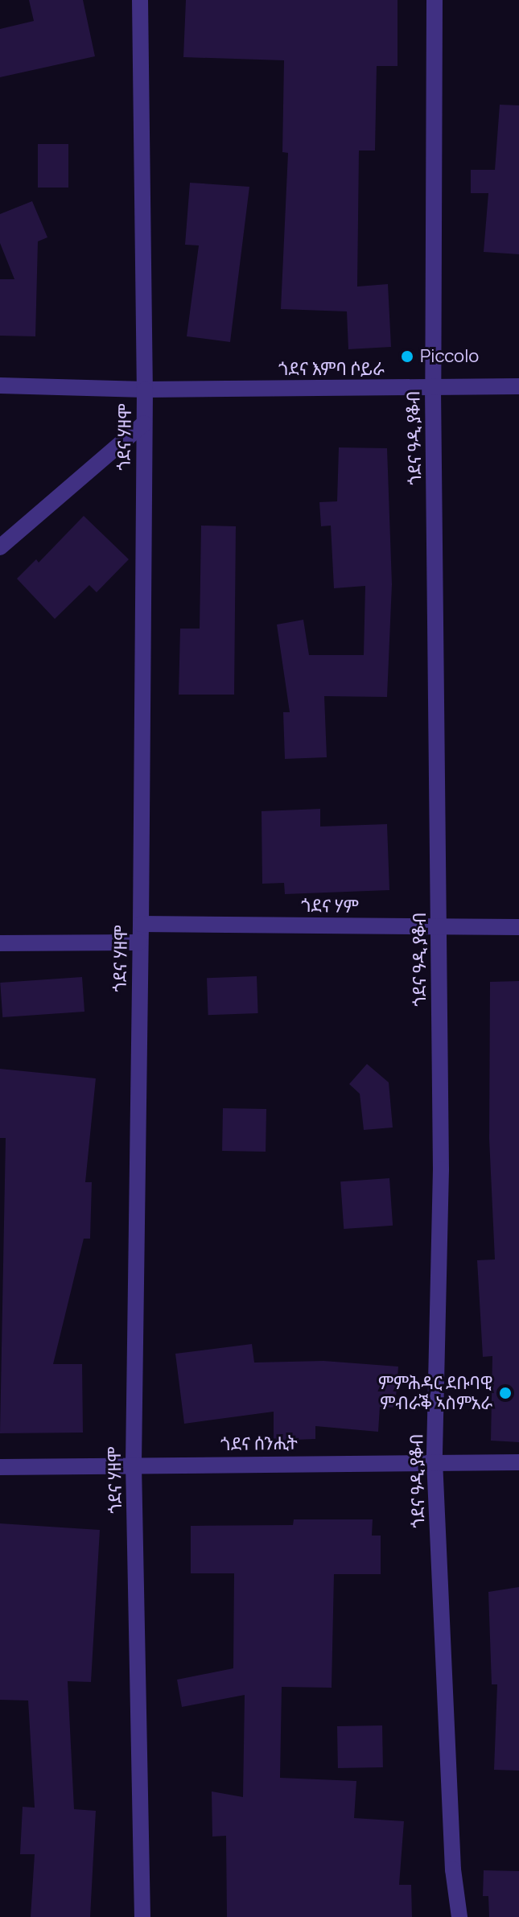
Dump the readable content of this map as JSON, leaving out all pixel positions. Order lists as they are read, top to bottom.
{
  "streets": {
    "street": [
      "ጎደና እምባ ሶይራ",
      "ጎደና ሃዘሞ",
      "ጎደና ዓዲ ያቆብ",
      "ጎደና ሃም",
      "ጎደና ሰንሒት"
    ]
  },
  "crossings": [
    ["ጎደና እምባ ሶይራ", "ጎደና ሃዘሞ"],
    ["ጎደና እምባ ሶይራ", "ጎደና ዓዲ ያቆብ"],
    ["ጎደና ሃዘሞ", "ጎደና ሃም"],
    ["ጎደና ሃዘሞ", "ጎደና ሰንሒት"],
    ["ጎደና ዓዲ ያቆብ", "ጎደና ሃም"],
    ["ጎደና ዓዲ ያቆብ", "ጎደና ሰንሒት"]
  ],
  "places": ["Piccolo", "ምምሕዳር ደቡባዊ ምብራቕ ኣስምአራ"]
}
